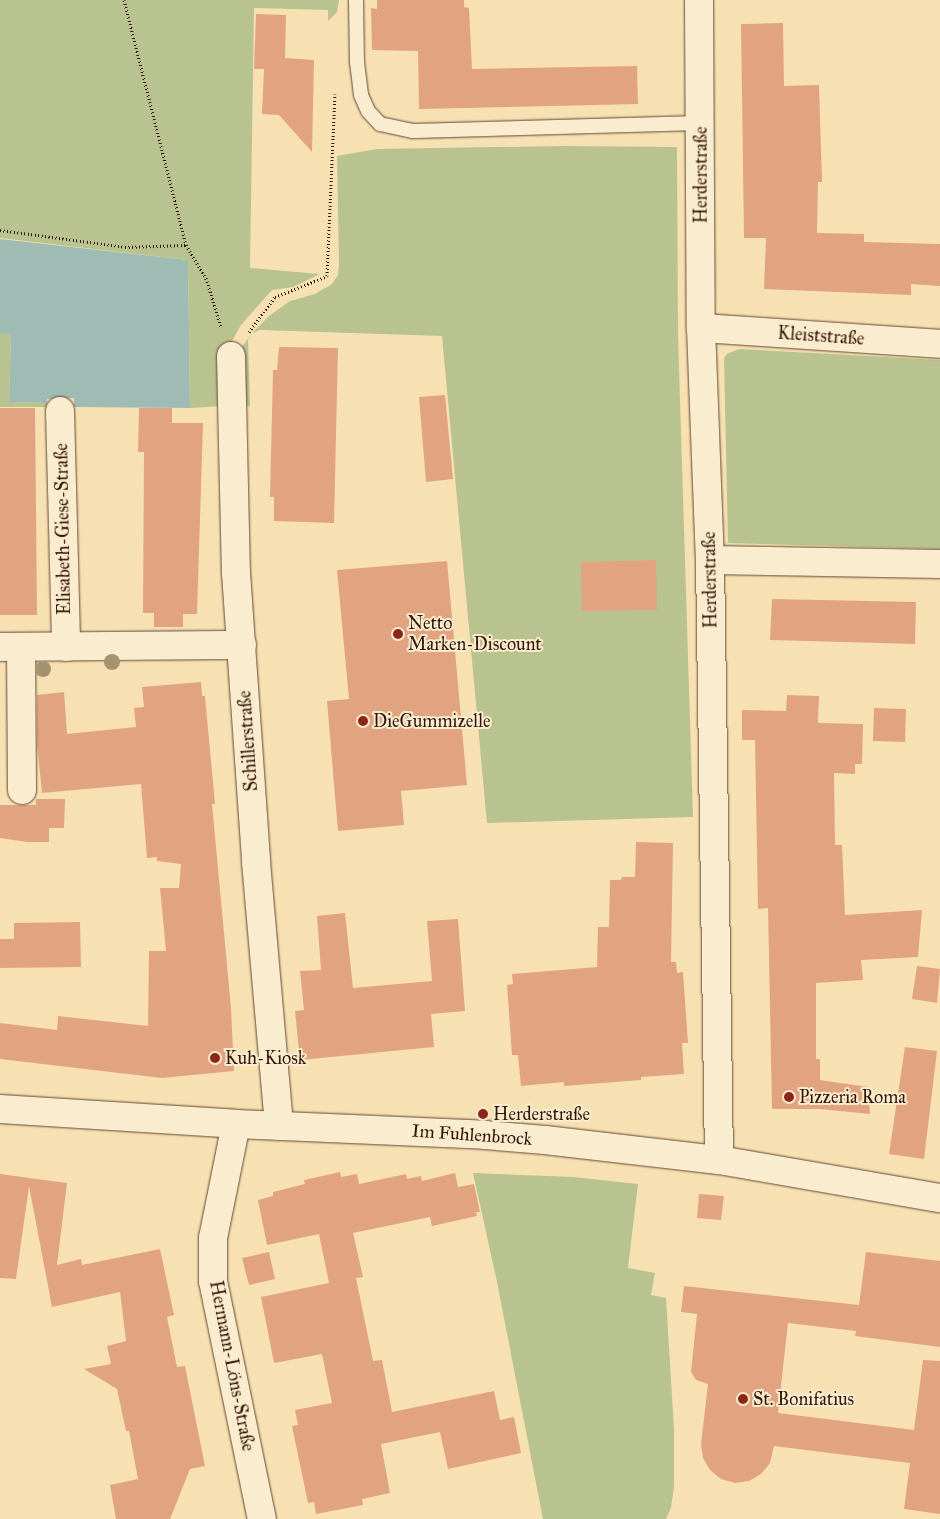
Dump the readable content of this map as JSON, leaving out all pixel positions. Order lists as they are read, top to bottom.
{
  "streets": {
    "street": [
      "Herderstraße",
      "Kleiststraße",
      "Elisabeth-Giese-Straße",
      "Schillerstraße",
      "Im Fuhlenbrock",
      "Hermann-Löns-Straße"
    ]
  },
  "crossings": [
    ["Herderstraße", "Kleiststraße"],
    ["Herderstraße", "Im Fuhlenbrock"],
    ["Schillerstraße", "Im Fuhlenbrock"],
    ["Im Fuhlenbrock", "Hermann-Löns-Straße"]
  ],
  "places": [
    "Netto Marken-Discount",
    "DieGummizelle",
    "Kuh-Kiosk",
    "Pizzeria Roma",
    "Herderstraße",
    "St. Bonifatius"
  ]
}
